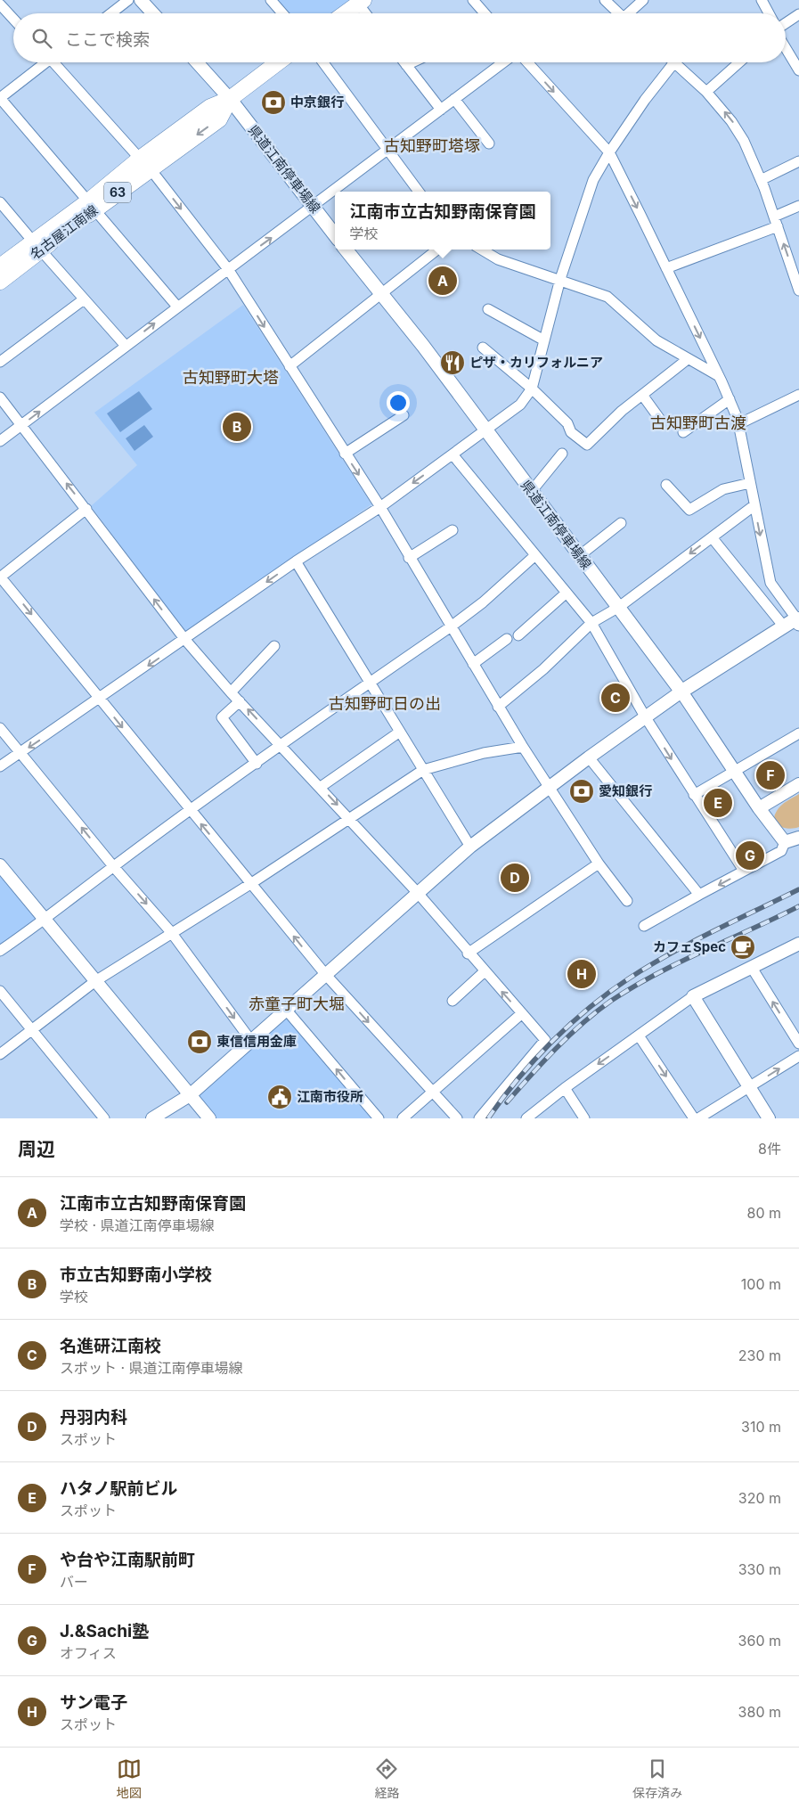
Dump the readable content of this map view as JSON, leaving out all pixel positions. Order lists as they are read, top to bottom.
{
  "streets": {
    "main road": ["県道江南停車場線", "63", "名古屋江南線"]
  },
  "crossings": [
    ["県道江南停車場線", "名古屋江南線"]
  ],
  "districts": [
    "古知野町塔塚",
    "古知野町大塔",
    "古知野町古渡",
    "古知野町日の出",
    "赤童子町大堀"
  ],
  "places": {
    "bank": ["中京銀行", "愛知銀行", "東信信用金庫"],
    "restaurant": ["ピザ・カリフォルニア"],
    "cafe": ["カフェSpec"],
    "public building": ["江南市役所"]
  },
  "page": {
    "search": "ここで検索",
    "popup": ["江南市立古知野南保育園", "学校"],
    "pins": [
      "A",
      "B",
      "C",
      "F",
      "E",
      "G",
      "D",
      "H"
    ],
    "heading": ["周辺", "8件"],
    "list": [
      {
        "mark": "A",
        "name": "江南市立古知野南保育園",
        "note": "学校 · 県道江南停車場線",
        "value": "80 m"
      },
      {
        "mark": "B",
        "name": "市立古知野南小学校",
        "note": "学校",
        "value": "100 m"
      },
      {
        "mark": "C",
        "name": "名進研江南校",
        "note": "スポット · 県道江南停車場線",
        "value": "230 m"
      },
      {
        "mark": "D",
        "name": "丹羽内科",
        "note": "スポット",
        "value": "310 m"
      },
      {
        "mark": "E",
        "name": "ハタノ駅前ビル",
        "note": "スポット",
        "value": "320 m"
      },
      {
        "mark": "F",
        "name": "や台や江南駅前町",
        "note": "バー",
        "value": "330 m"
      },
      {
        "mark": "G",
        "name": "J.&Sachi塾",
        "note": "オフィス",
        "value": "360 m"
      },
      {
        "mark": "H",
        "name": "サン電子",
        "note": "スポット",
        "value": "380 m"
      }
    ],
    "nav": ["地図", "経路", "保存済み"]
  }
}
